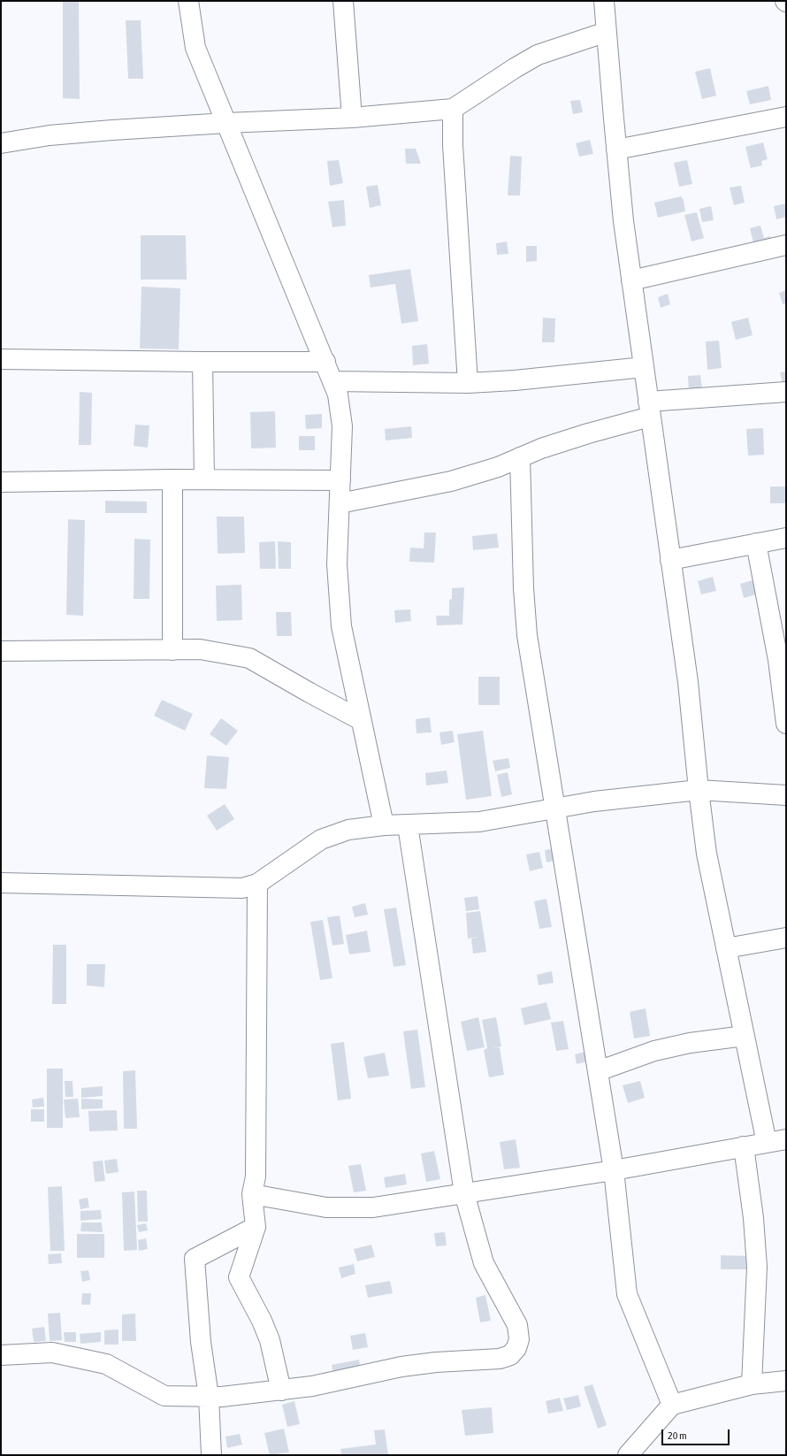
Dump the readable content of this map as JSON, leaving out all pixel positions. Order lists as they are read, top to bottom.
{
  "scale_bar": "20 m"
}
